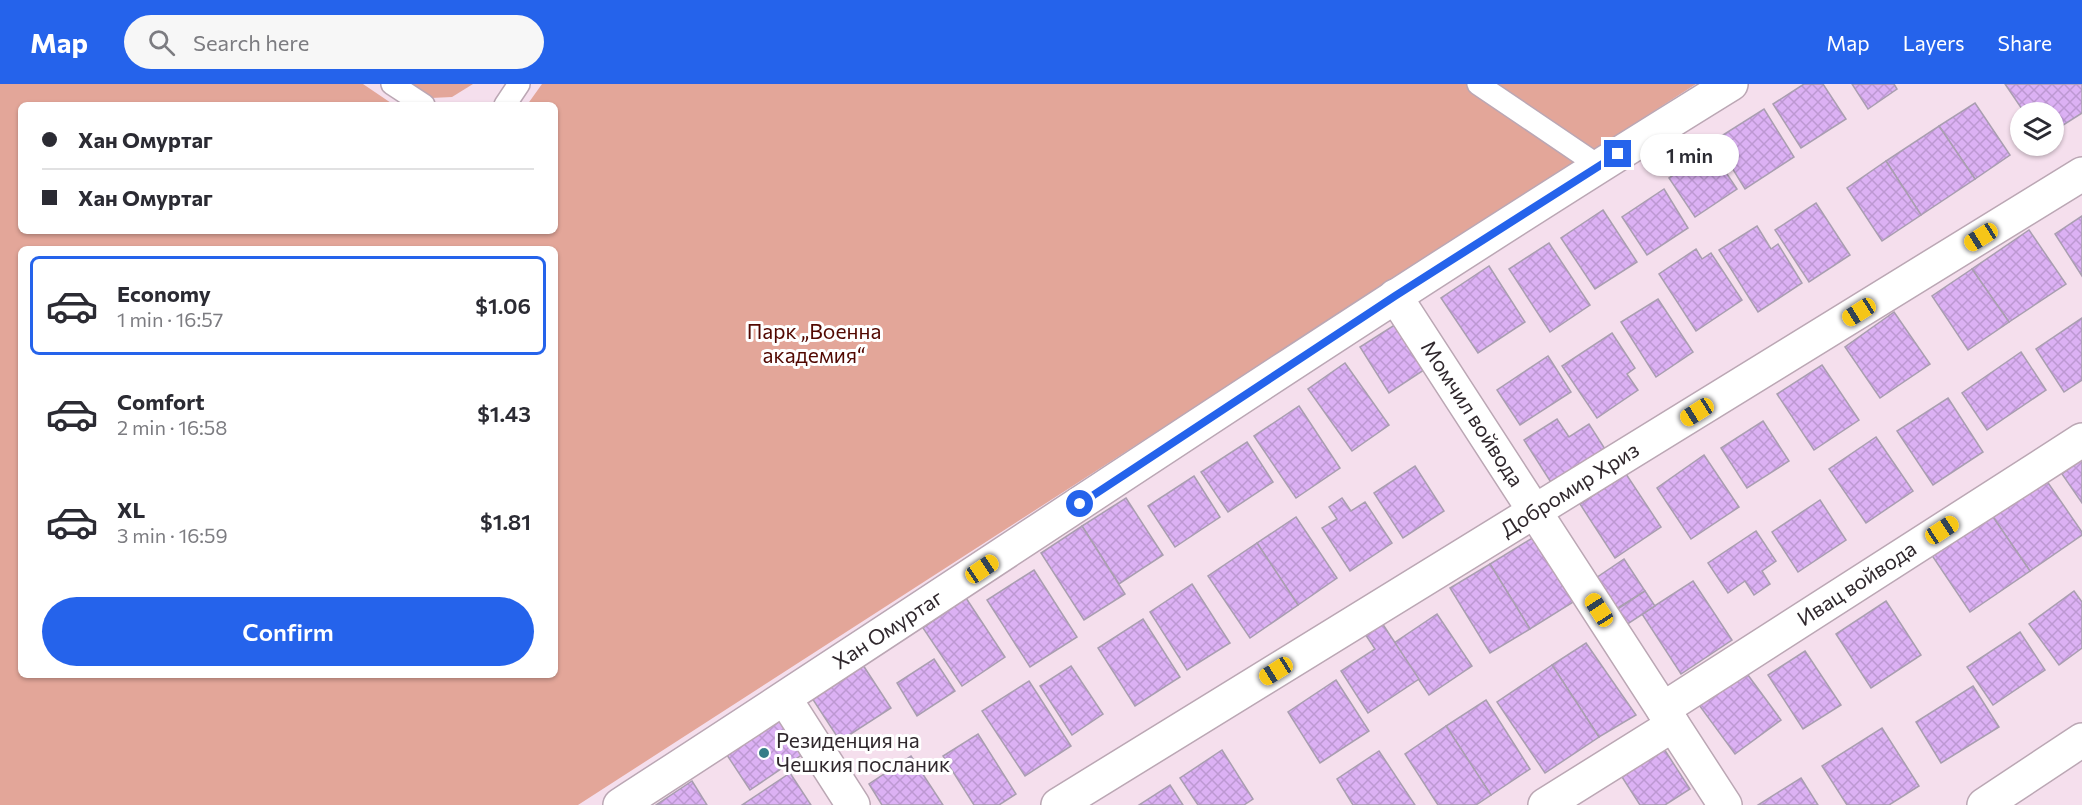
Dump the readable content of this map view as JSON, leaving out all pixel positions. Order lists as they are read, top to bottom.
{
  "streets": {
    "street": [
      "Момчил войвода",
      "Добромир Хриз",
      "Ивац войвода",
      "Хан Омуртаг"
    ]
  },
  "crossings": [
    ["Момчил войвода", "Добромир Хриз"],
    ["Момчил войвода", "Ивац войвода"],
    ["Момчил войвода", "Хан Омуртаг"]
  ],
  "parks": ["Парк „Военна академия“"],
  "places": ["Резиденция на Чешкия посланик"],
  "page": {
    "header": "Map",
    "search": "Search here",
    "nav": ["Map", "Layers", "Share"],
    "banner": ["Хан Омуртаг", "Хан Омуртаг"],
    "bubble": "1 min",
    "list": [
      {
        "name": "Economy",
        "note": "1 min · 16:57",
        "value": "$1.06"
      },
      {
        "name": "Comfort",
        "note": "2 min · 16:58",
        "value": "$1.43"
      },
      {
        "name": "XL",
        "note": "3 min · 16:59",
        "value": "$1.81"
      }
    ],
    "buttons": "Confirm"
  }
}
